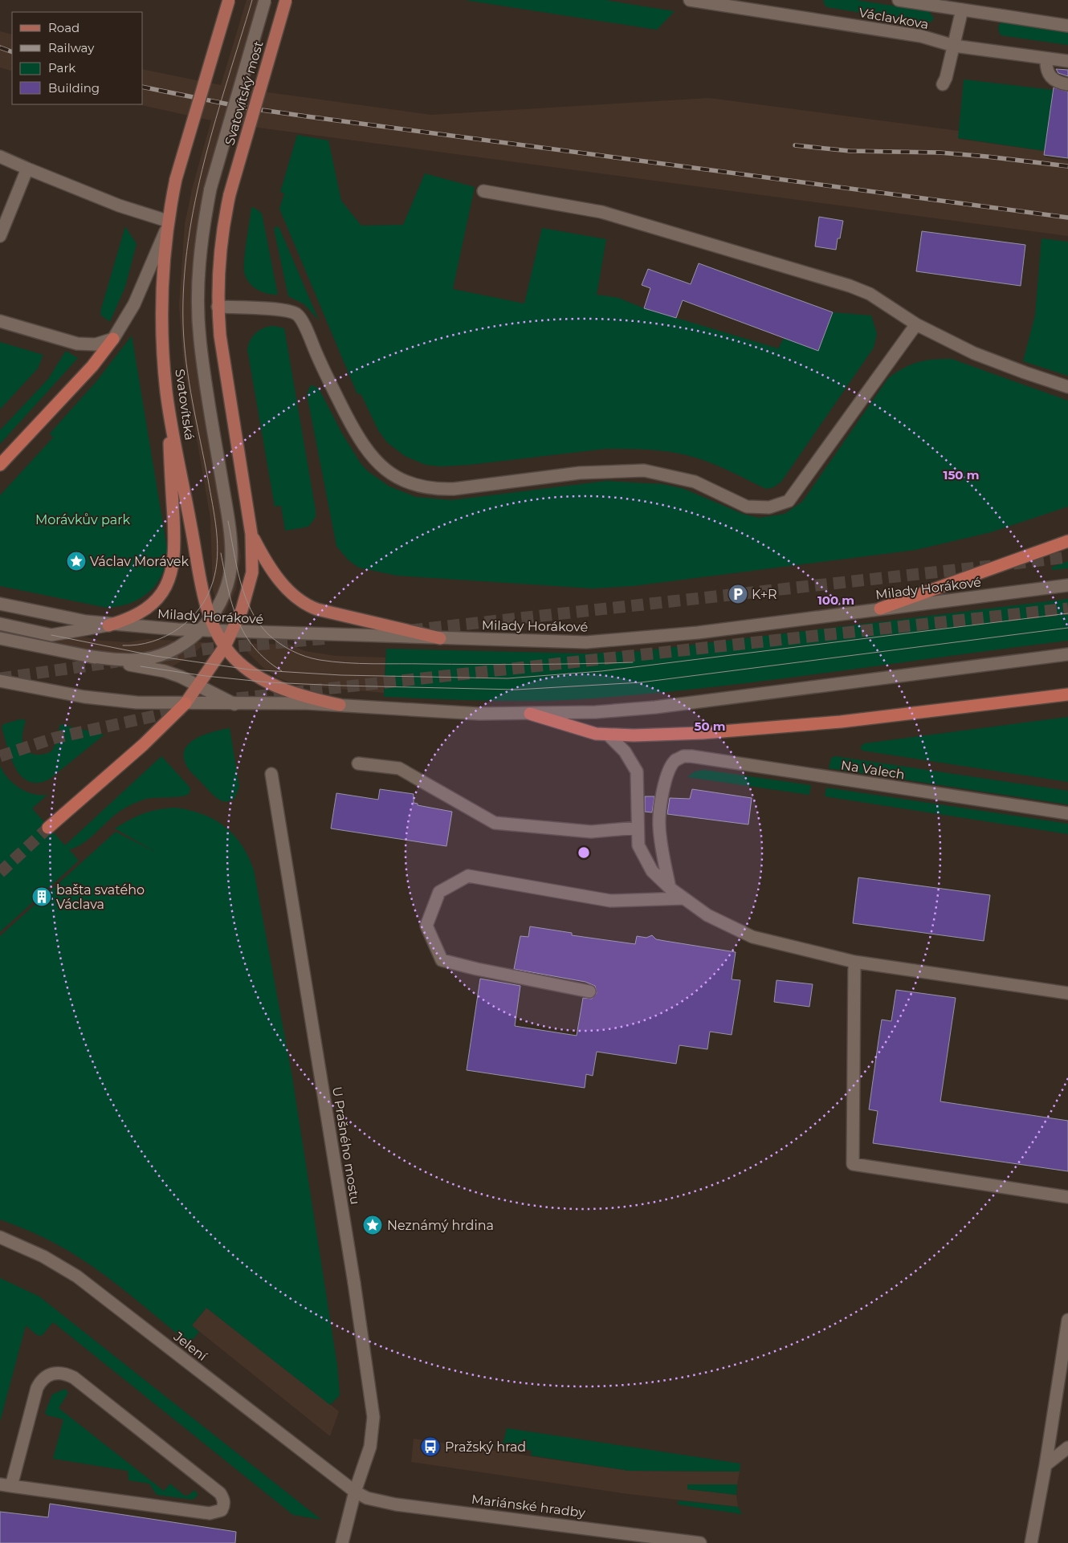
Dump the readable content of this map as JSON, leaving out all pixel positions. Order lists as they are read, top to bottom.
{
  "streets": {
    "main road": [
      "Václavkova",
      "Svatovítský most",
      "Svatovítská",
      "Milady Horákové",
      "Na Valech",
      "U Prašného mostu",
      "Jelení",
      "Mariánské hradby"
    ]
  },
  "crossings": [
    ["Svatovítská", "Milady Horákové"],
    ["U Prašného mostu", "Jelení"],
    ["U Prašného mostu", "Mariánské hradby"],
    ["Jelení", "Mariánské hradby"]
  ],
  "parks": ["Morávkův park"],
  "places": {
    "place": ["Václav Morávek", "Neznámý hrdina"],
    "parking": ["K+R"],
    "building": ["bašta svatého Václava"],
    "bus stop": ["Pražský hrad"]
  },
  "legend": [
    "Road",
    "Railway",
    "Park",
    "Building"
  ],
  "rings": ["150 m", "100 m", "50 m"]
}
